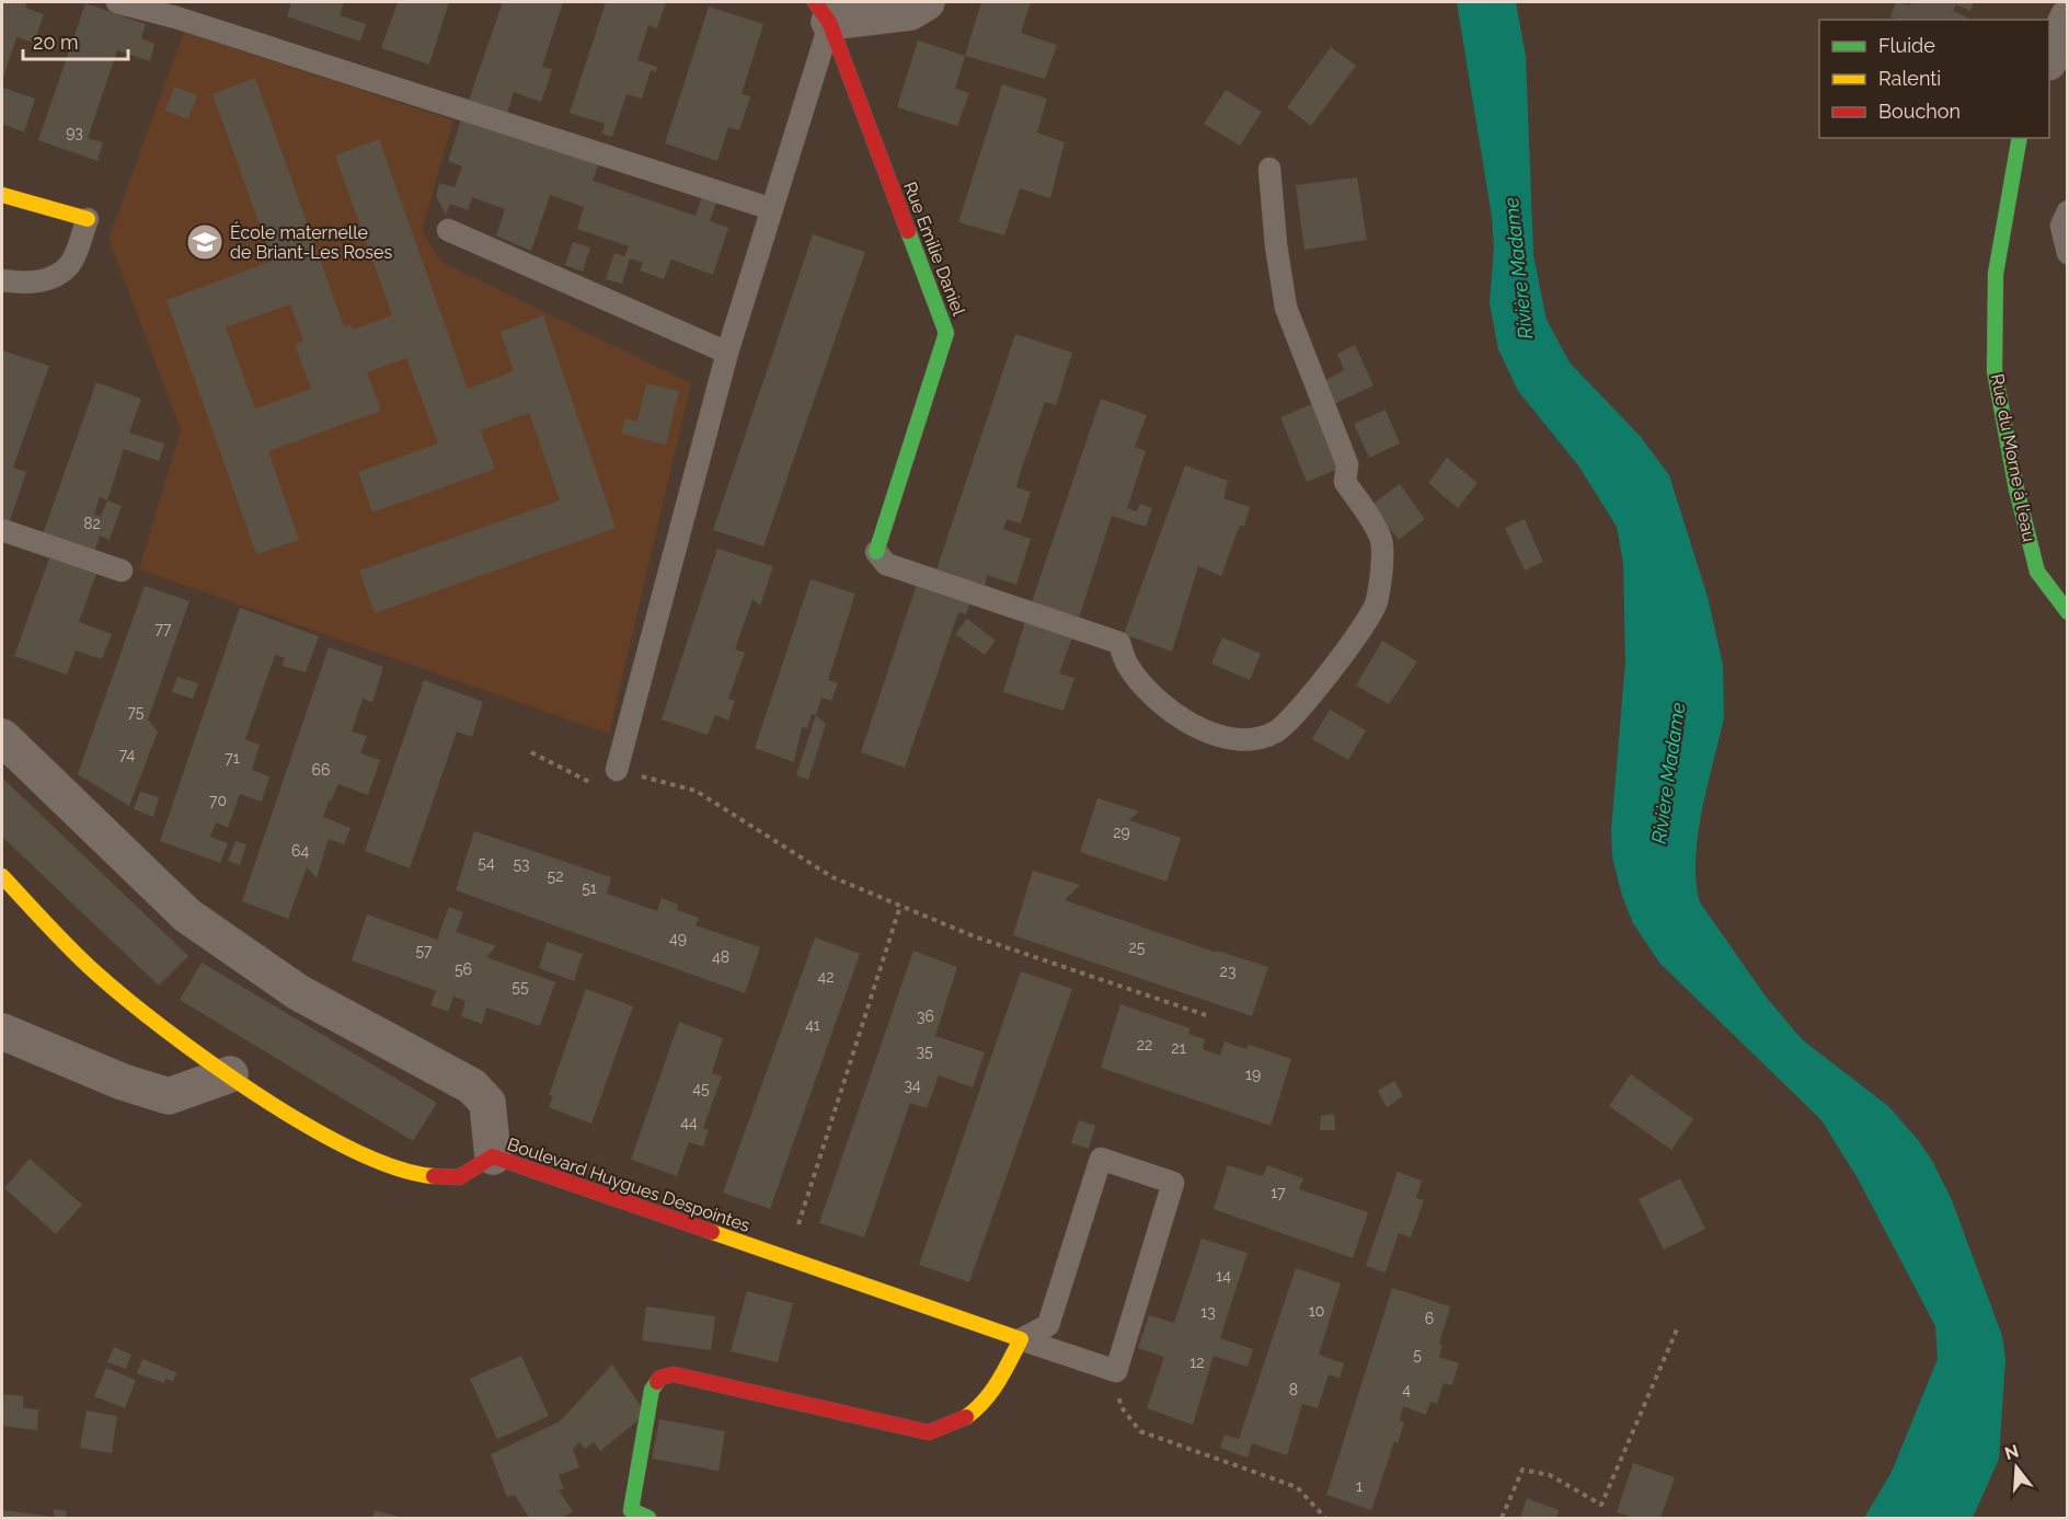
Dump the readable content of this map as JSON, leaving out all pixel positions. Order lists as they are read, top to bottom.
{
  "streets": {
    "street": ["Rue Emilie Daniel", "Rue du Morne à l'eau", "Boulevard Huygues Despointes"]
  },
  "water": ["Rivière Madame"],
  "places": {
    "school or university": ["École maternelle de Briant-Les Roses"]
  },
  "house_numbers": [
    "93",
    "82",
    "77",
    "75",
    "74",
    "71",
    "66",
    "70",
    "29",
    "64",
    "54",
    "53",
    "52",
    "51",
    "49",
    "25",
    "57",
    "48",
    "56",
    "23",
    "42",
    "55",
    "36",
    "41",
    "22",
    "21",
    "35",
    "19",
    "34",
    "45",
    "44",
    "17",
    "14",
    "10",
    "13",
    "6",
    "5",
    "12",
    "8",
    "4",
    "1"
  ],
  "legend": ["Fluide", "Ralenti", "Bouchon"],
  "scale_bar": "20 m",
  "north": "top"
}
